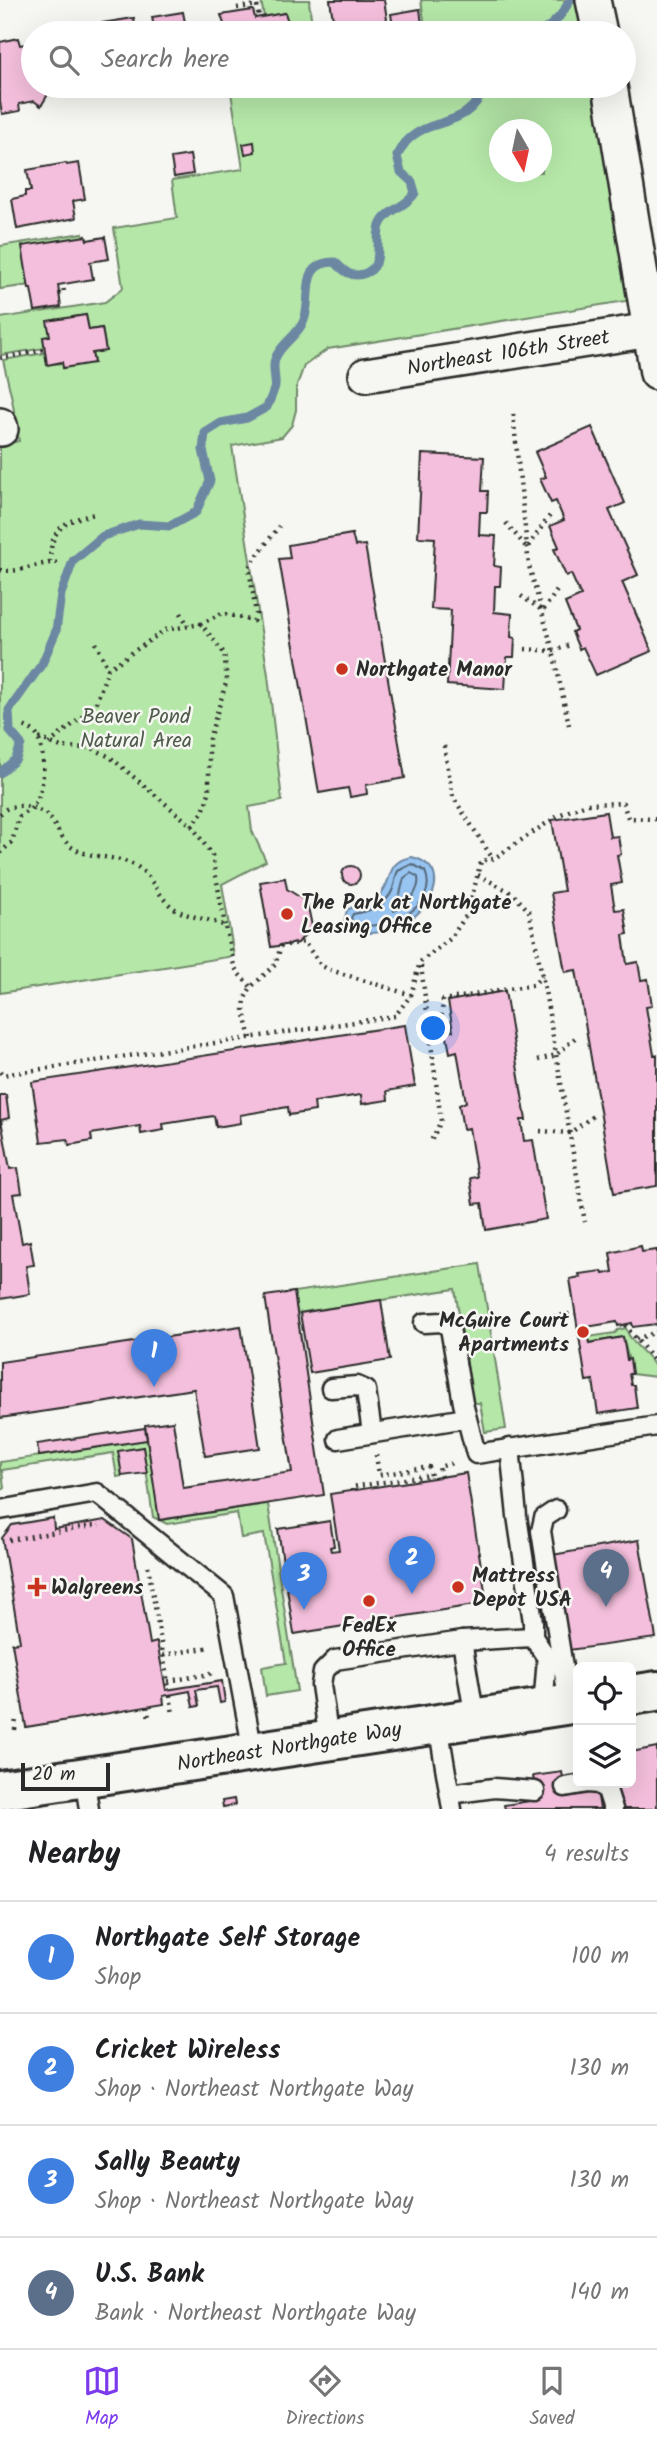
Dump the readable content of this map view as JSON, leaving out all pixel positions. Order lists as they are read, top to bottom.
{
  "streets": {
    "main road": ["Northeast Northgate Way"],
    "street": ["Northeast 106th Street"]
  },
  "parks": ["Beaver Pond Natural Area"],
  "places": {
    "other": [
      "Northgate Manor",
      "The Park at Northgate Leasing Office",
      "McGuire Court Apartments",
      "Mattress Depot USA",
      "FedEx Office"
    ],
    "health": ["Walgreens"]
  },
  "scale_bar": "20 m",
  "north": "bottom",
  "page": {
    "search": "Search here",
    "pins": [
      "1",
      "2",
      "4",
      "3"
    ],
    "scale": "20 m",
    "heading": ["Nearby", "4 results"],
    "list": [
      {
        "mark": "1",
        "name": "Northgate Self Storage",
        "note": "Shop",
        "value": "100 m"
      },
      {
        "mark": "2",
        "name": "Cricket Wireless",
        "note": "Shop · Northeast Northgate Way",
        "value": "130 m"
      },
      {
        "mark": "3",
        "name": "Sally Beauty",
        "note": "Shop · Northeast Northgate Way",
        "value": "130 m"
      },
      {
        "mark": "4",
        "name": "U.S. Bank",
        "note": "Bank · Northeast Northgate Way",
        "value": "140 m"
      }
    ],
    "nav": ["Map", "Directions", "Saved"]
  }
}
